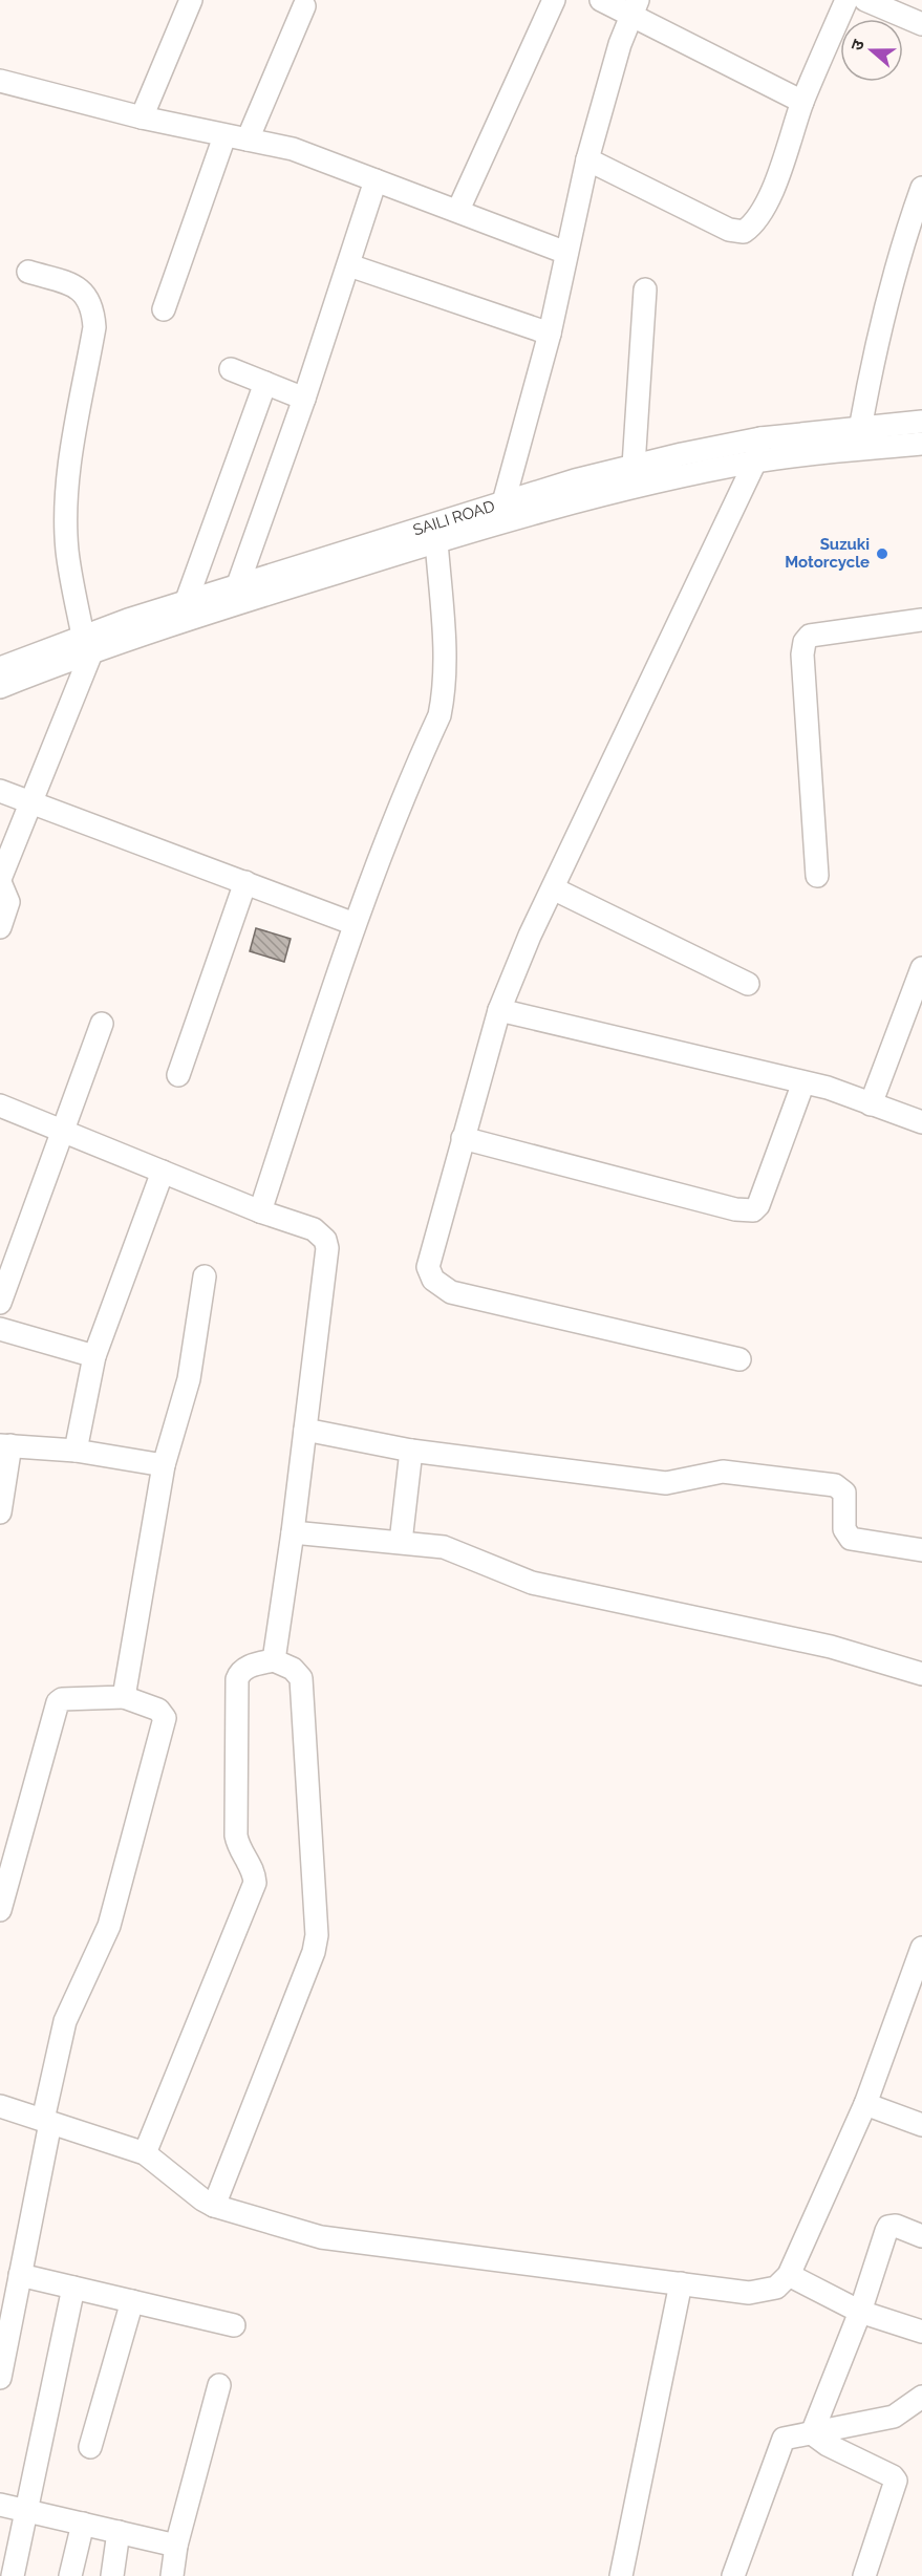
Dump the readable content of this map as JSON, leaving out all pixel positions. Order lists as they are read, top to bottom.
{
  "streets": {
    "street": ["SAILI ROAD"]
  },
  "places": ["Suzuki Motorcycle"],
  "north": "left"
}
